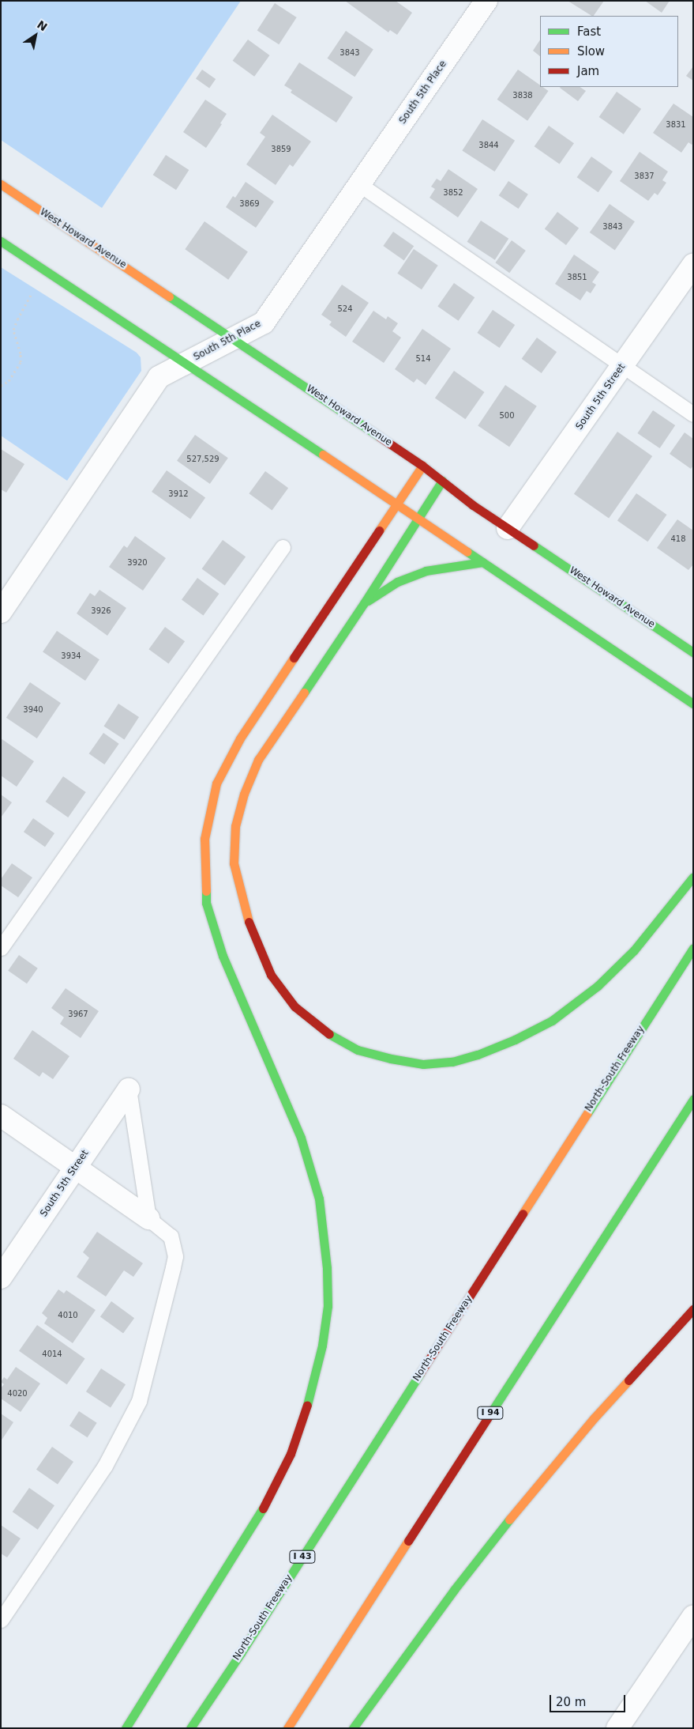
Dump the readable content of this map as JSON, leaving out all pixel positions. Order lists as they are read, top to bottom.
{
  "streets": {
    "main road": [
      "West Howard Avenue",
      "North-South Freeway",
      "I 94",
      "I 43"
    ],
    "street": ["South 5th Place", "South 5th Street"]
  },
  "crossings": [
    ["South 5th Place", "West Howard Avenue"],
    ["West Howard Avenue", "South 5th Street"]
  ],
  "house_numbers": [
    "3843",
    "3838",
    "3831",
    "3844",
    "3859",
    "3837",
    "3852",
    "3869",
    "3843",
    "3851",
    "524",
    "514",
    "500",
    "527,529",
    "3912",
    "418",
    "3920",
    "3926",
    "3934",
    "3940",
    "3967",
    "4010",
    "4014",
    "4020"
  ],
  "legend": ["Fast", "Slow", "Jam"],
  "scale_bar": "20 m",
  "north": "top right"
}
